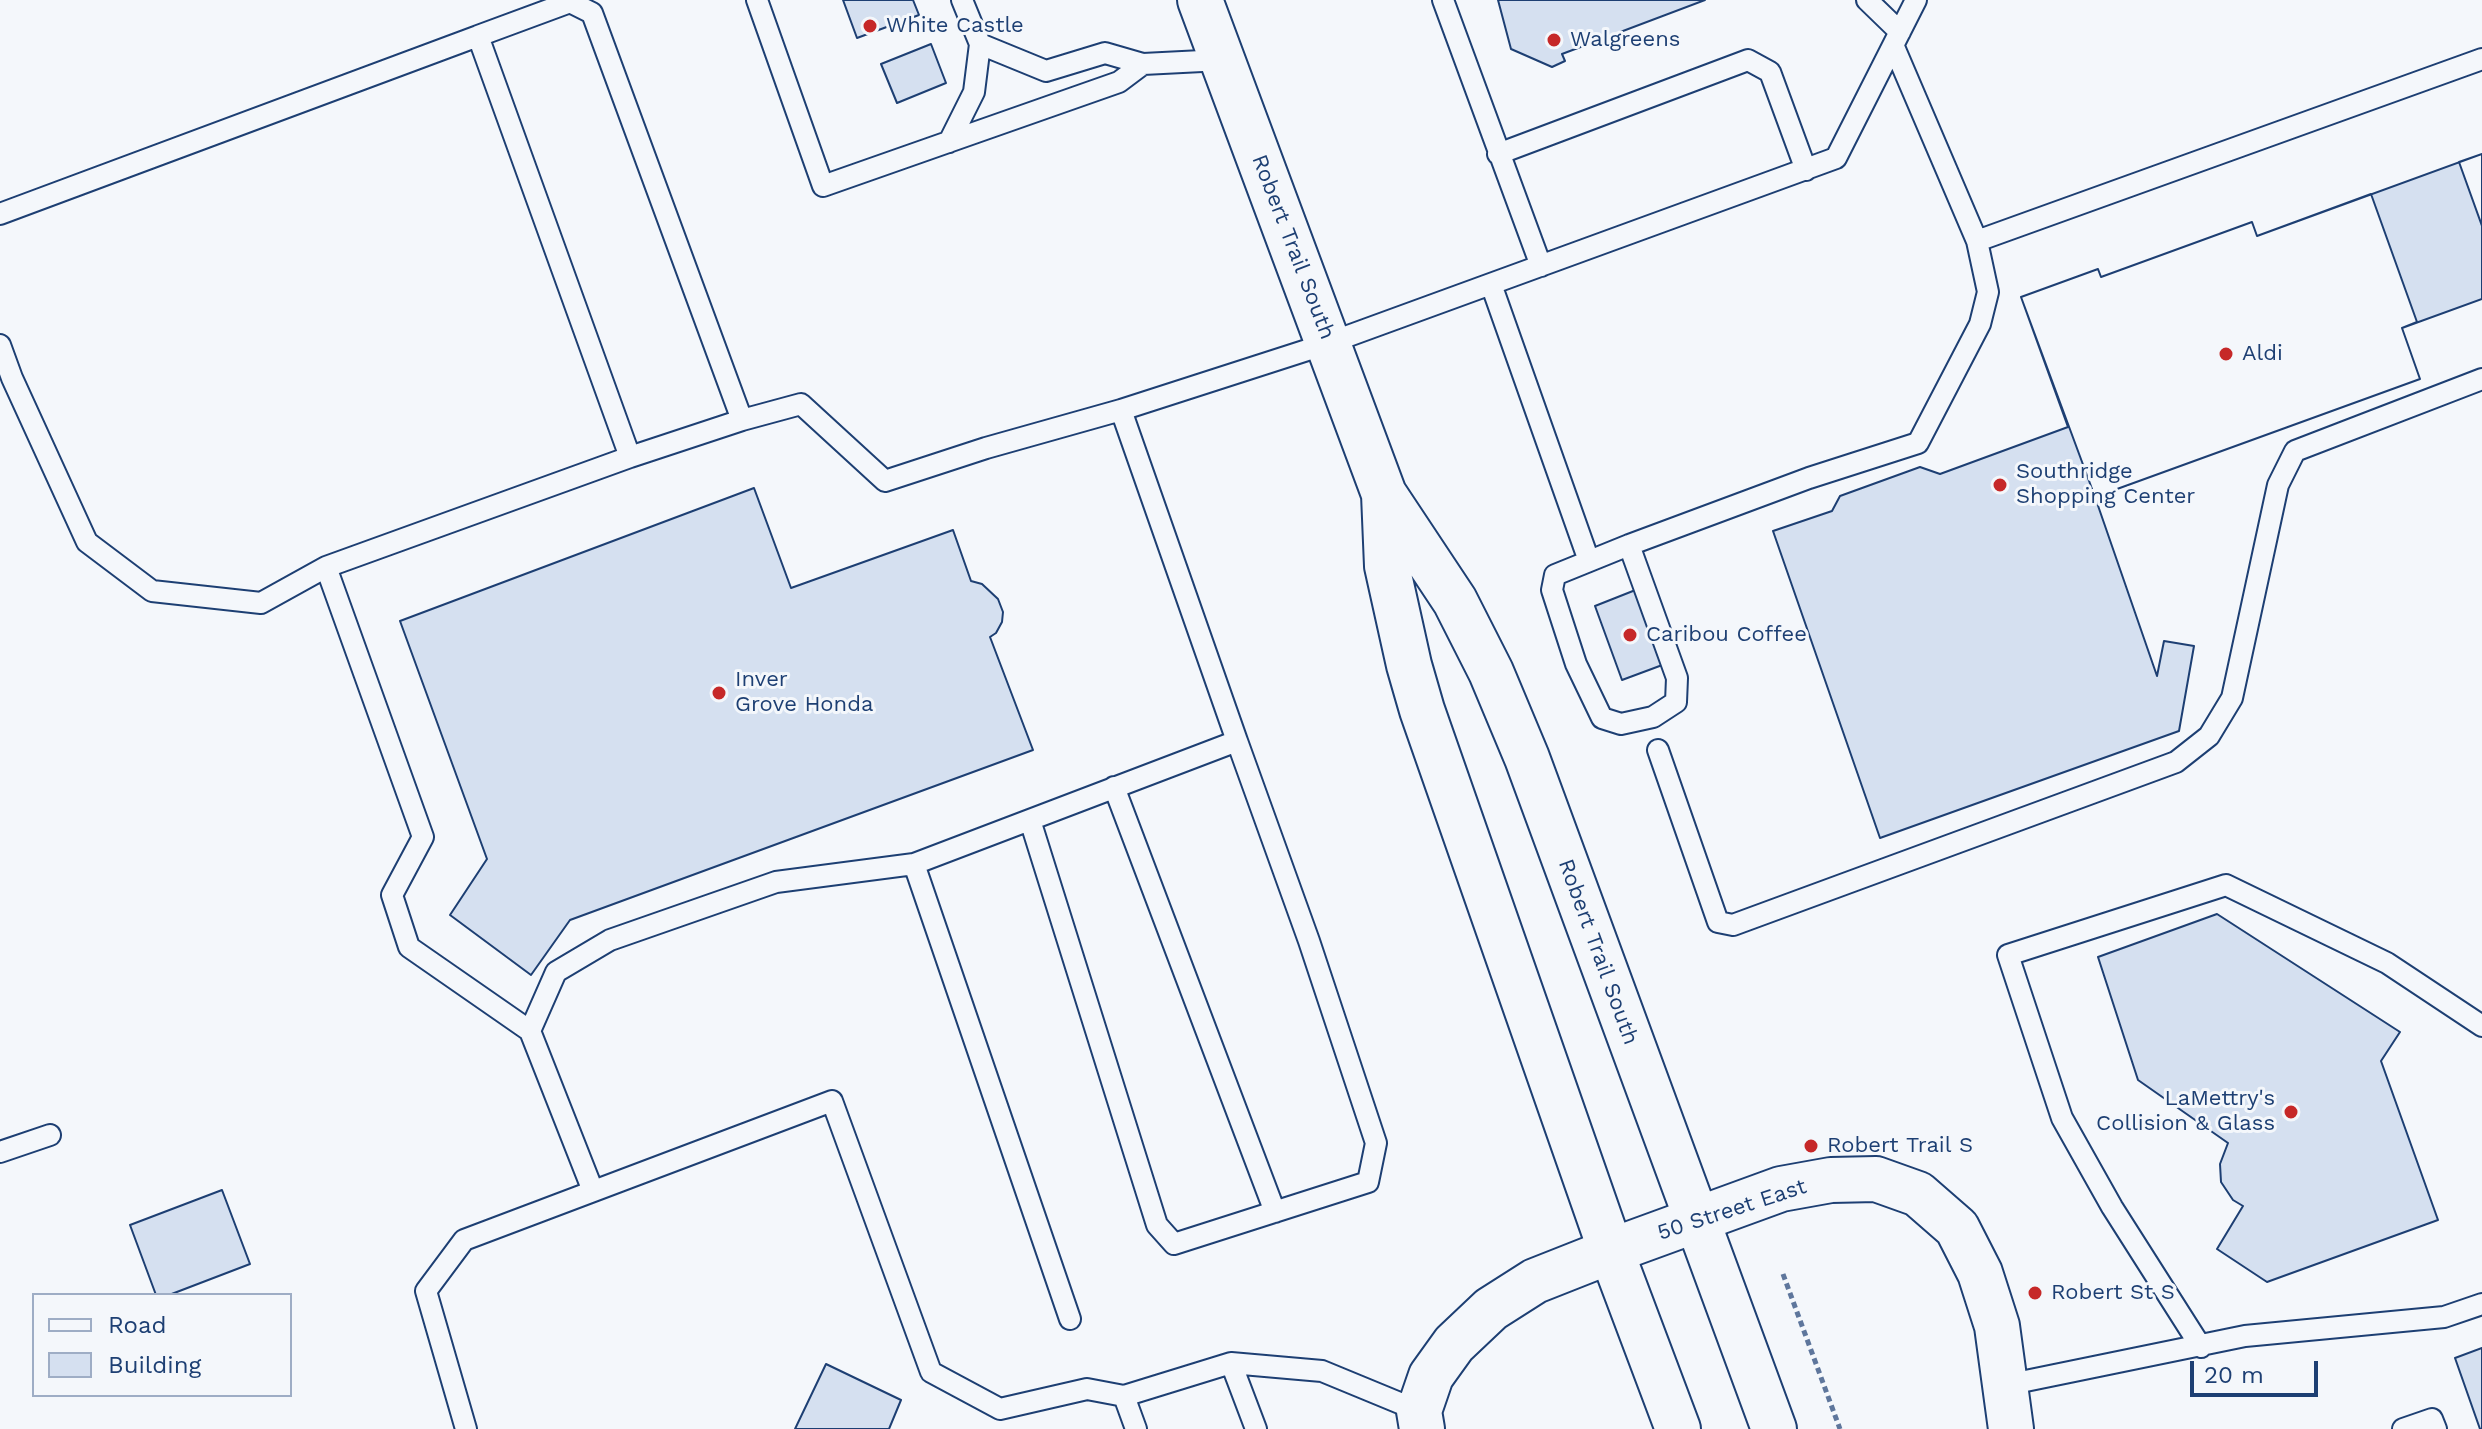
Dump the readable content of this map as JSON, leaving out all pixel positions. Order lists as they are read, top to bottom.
{
  "streets": {
    "main road": ["Robert Trail South", "50 Street East"]
  },
  "crossings": [
    ["Robert Trail South", "50 Street East"]
  ],
  "places": [
    "White Castle",
    "Walgreens",
    "Aldi",
    "Southridge Shopping Center",
    "Caribou Coffee",
    "Inver Grove Honda",
    "LaMettry's Collision & Glass",
    "Robert Trail S",
    "Robert St S"
  ],
  "legend": ["Road", "Building"],
  "scale_bar": "20 m"
}
